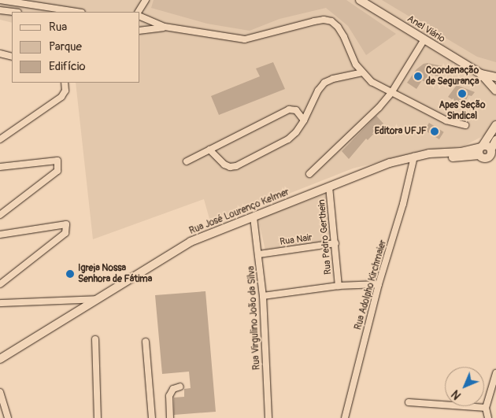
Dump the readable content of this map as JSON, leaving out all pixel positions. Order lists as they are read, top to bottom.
{
  "streets": {
    "main road": ["Anel Viário", "Rua José Lourenço Kelmer"],
    "street": [
      "Rua Pedro Gerthein",
      "Rua Nair",
      "Rua Adolpho Kirchmaier",
      "Rua Virgulino João da Silva"
    ]
  },
  "crossings": [
    ["Rua José Lourenço Kelmer", "Rua Pedro Gerthein"],
    ["Rua José Lourenço Kelmer", "Rua Adolpho Kirchmaier"],
    ["Rua José Lourenço Kelmer", "Rua Virgulino João da Silva"],
    ["Rua Pedro Gerthein", "Rua Nair"],
    ["Rua Nair", "Rua Virgulino João da Silva"]
  ],
  "places": [
    "Coordenação de Segurança",
    "Apes Seção Sindical",
    "Editora UFJF",
    "Igreja Nossa Senhora de Fátima"
  ],
  "legend": ["Rua", "Parque", "Edifício"],
  "north": "bottom left"
}
